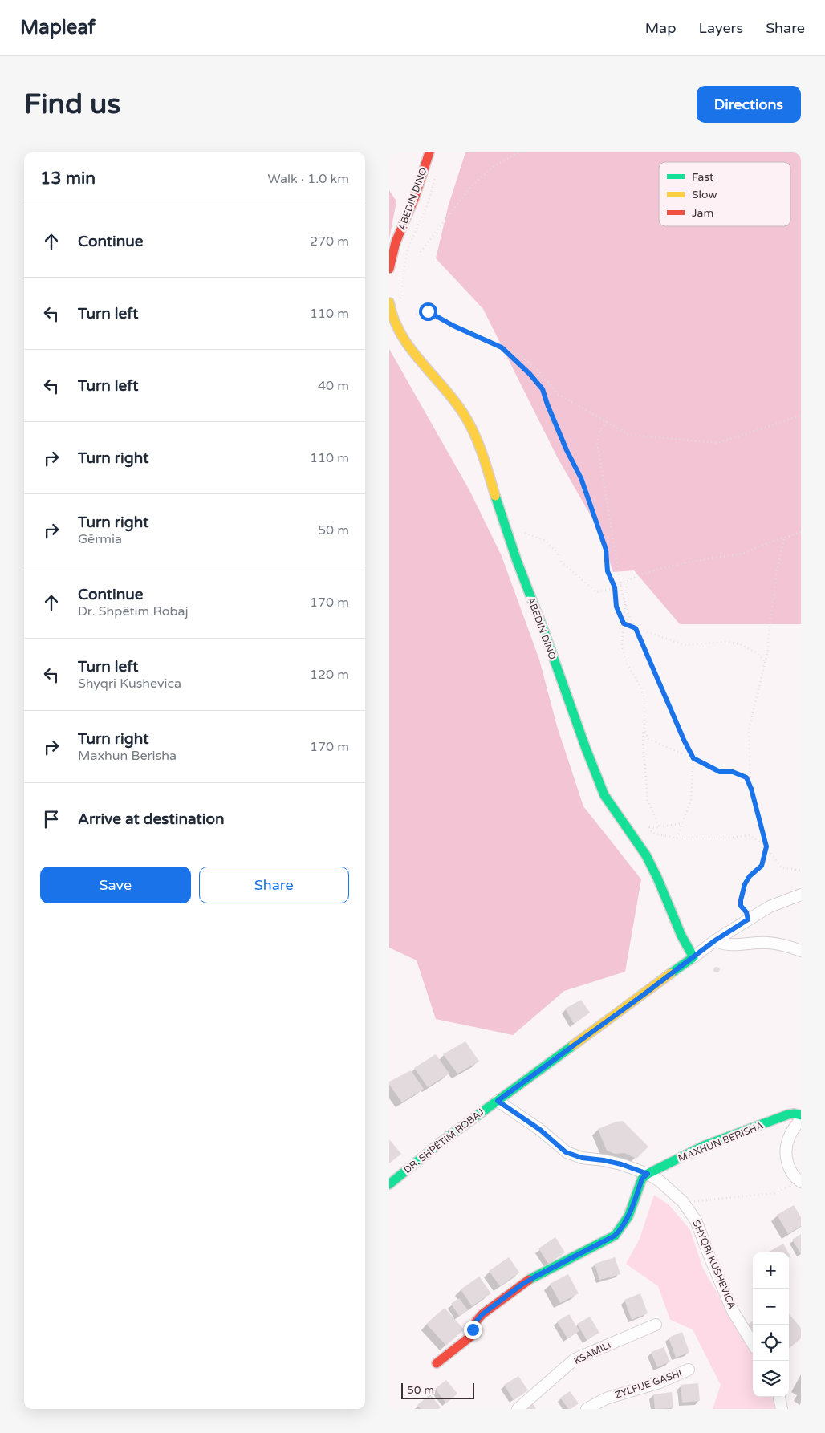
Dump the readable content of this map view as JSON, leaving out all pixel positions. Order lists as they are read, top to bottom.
{
  "streets": {
    "street": [
      "ABEDIN DINO",
      "DR. SHPËTIM ROBAJ",
      "MAXHUN BERISHA",
      "SHYQRI KUSHEVICA",
      "KSAMILI",
      "ZYLFIJE GASHI"
    ]
  },
  "crossings": [
    ["ABEDIN DINO", "DR. SHPËTIM ROBAJ"],
    ["DR. SHPËTIM ROBAJ", "SHYQRI KUSHEVICA"],
    ["MAXHUN BERISHA", "SHYQRI KUSHEVICA"]
  ],
  "legend": ["Fast", "Slow", "Jam"],
  "scale_bar": "50 m",
  "page": {
    "header": "Mapleaf",
    "nav": ["Map", "Layers", "Share"],
    "buttons": [
      "Directions",
      ["Save", "Share"]
    ],
    "title": "Find us",
    "heading": ["13 min", "Walk · 1.0 km"],
    "list": [
      ["Continue", "270 m"],
      ["Turn left", "110 m"],
      ["Turn left", "40 m"],
      ["Turn right", "110 m"],
      ["Turn right", "Gërmia", "50 m"],
      ["Continue", "Dr. Shpëtim Robaj", "170 m"],
      ["Turn left", "Shyqri Kushevica", "120 m"],
      ["Turn right", "Maxhun Berisha", "170 m"],
      "Arrive at destination"
    ],
    "map_buttons": ["+", "−"],
    "scale": "50 m"
  }
}
